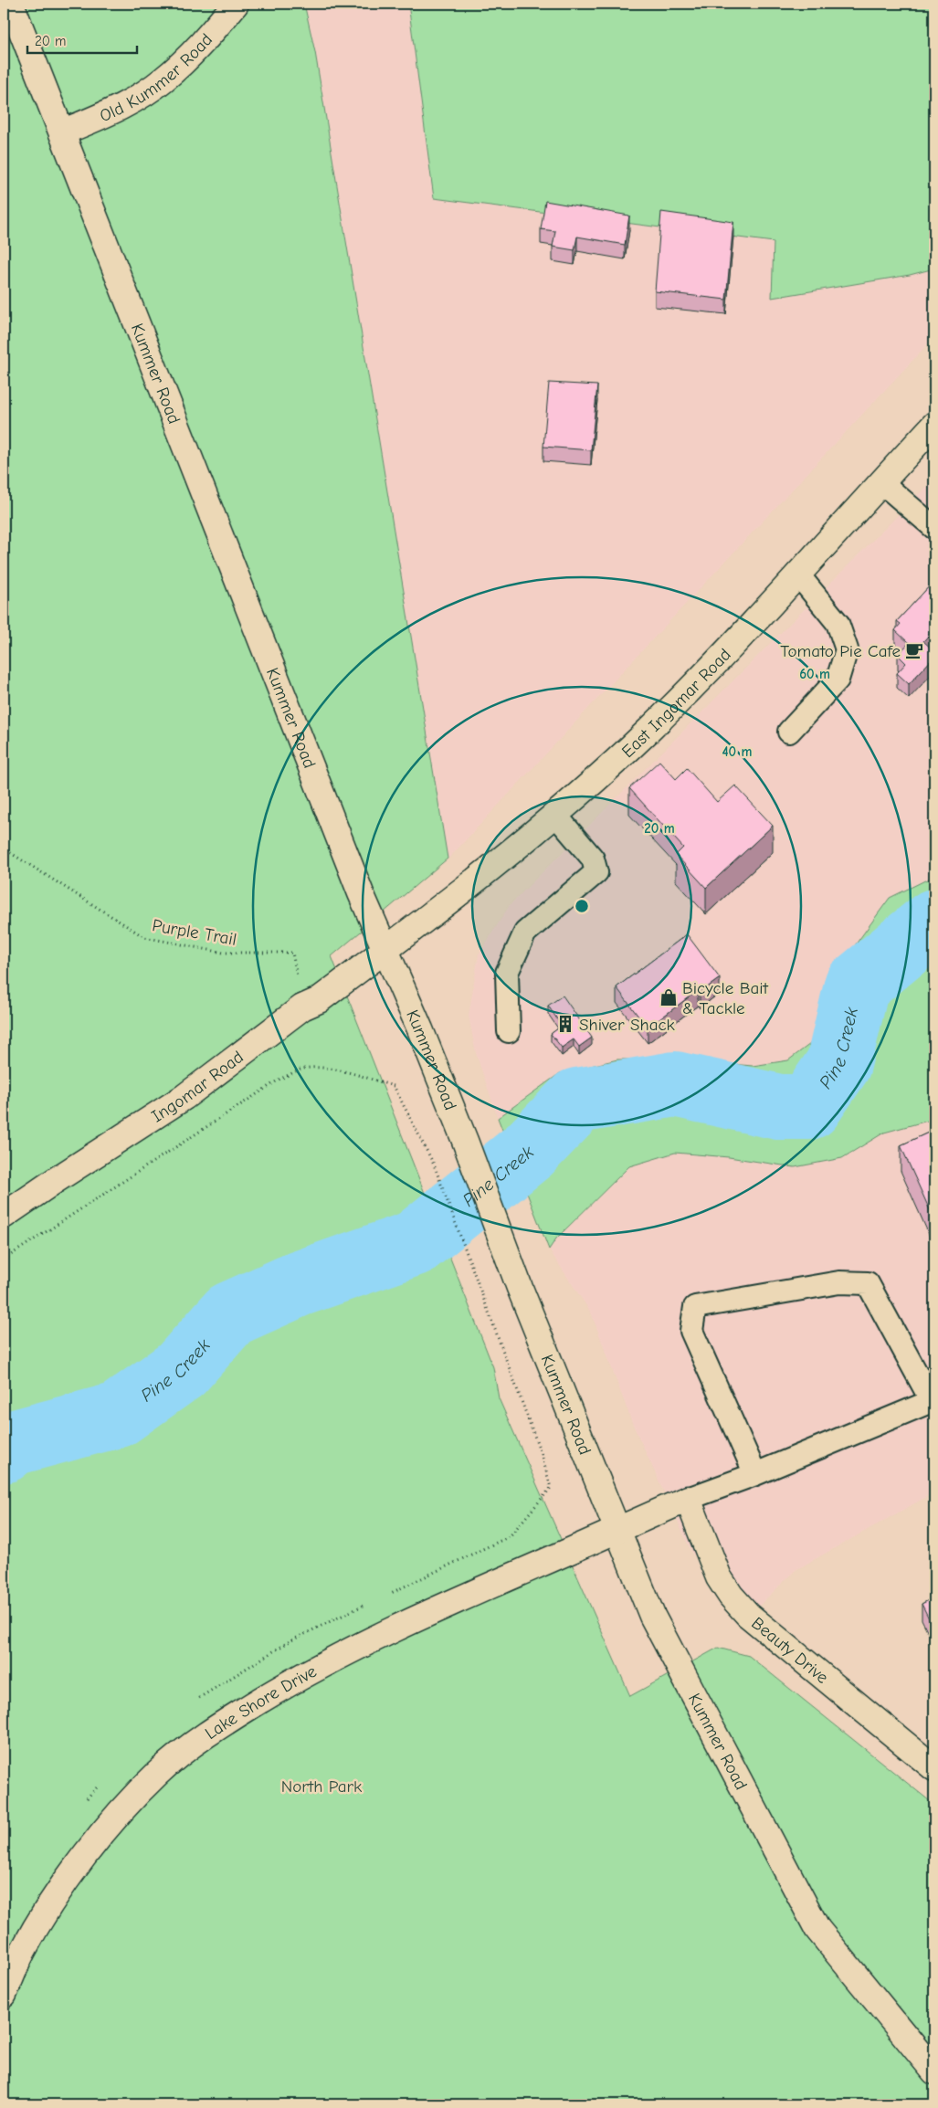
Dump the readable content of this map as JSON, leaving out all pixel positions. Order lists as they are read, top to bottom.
{
  "streets": {
    "street": [
      "Old Kummer Road",
      "Kummer Road",
      "East Ingomar Road",
      "Ingomar Road",
      "Beauty Drive",
      "Lake Shore Drive"
    ],
    "path": ["Purple Trail"]
  },
  "crossings": [
    ["Old Kummer Road", "Kummer Road"],
    ["Kummer Road", "East Ingomar Road"],
    ["Kummer Road", "Ingomar Road"],
    ["Kummer Road", "Lake Shore Drive"],
    ["East Ingomar Road", "Ingomar Road"],
    ["Purple Trail", "Ingomar Road"],
    ["Beauty Drive", "Lake Shore Drive"]
  ],
  "water": ["Pine Creek"],
  "parks": ["North Park"],
  "places": {
    "cafe": ["Tomato Pie Cafe"],
    "shop": ["Bicycle Bait & Tackle"],
    "building": ["Shiver Shack"]
  },
  "scale_bar": "20 m",
  "rings": ["60 m", "40 m", "20 m"]
}
